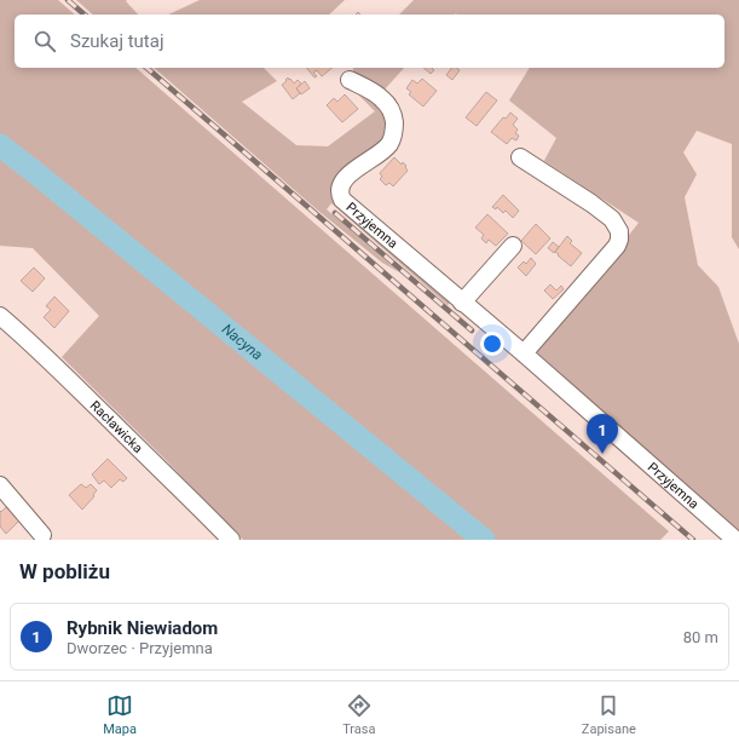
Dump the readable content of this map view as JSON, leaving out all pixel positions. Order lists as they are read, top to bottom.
{
  "streets": {
    "street": ["Przyjemna", "Racławicka"]
  },
  "water": ["Nacyna"],
  "page": {
    "search": "Szukaj tutaj",
    "pins": "1",
    "heading": "W pobliżu",
    "list": [
      {
        "mark": "1",
        "name": "Rybnik Niewiadom",
        "note": "Dworzec · Przyjemna",
        "value": "80 m"
      }
    ],
    "nav": ["Mapa", "Trasa", "Zapisane"]
  }
}
